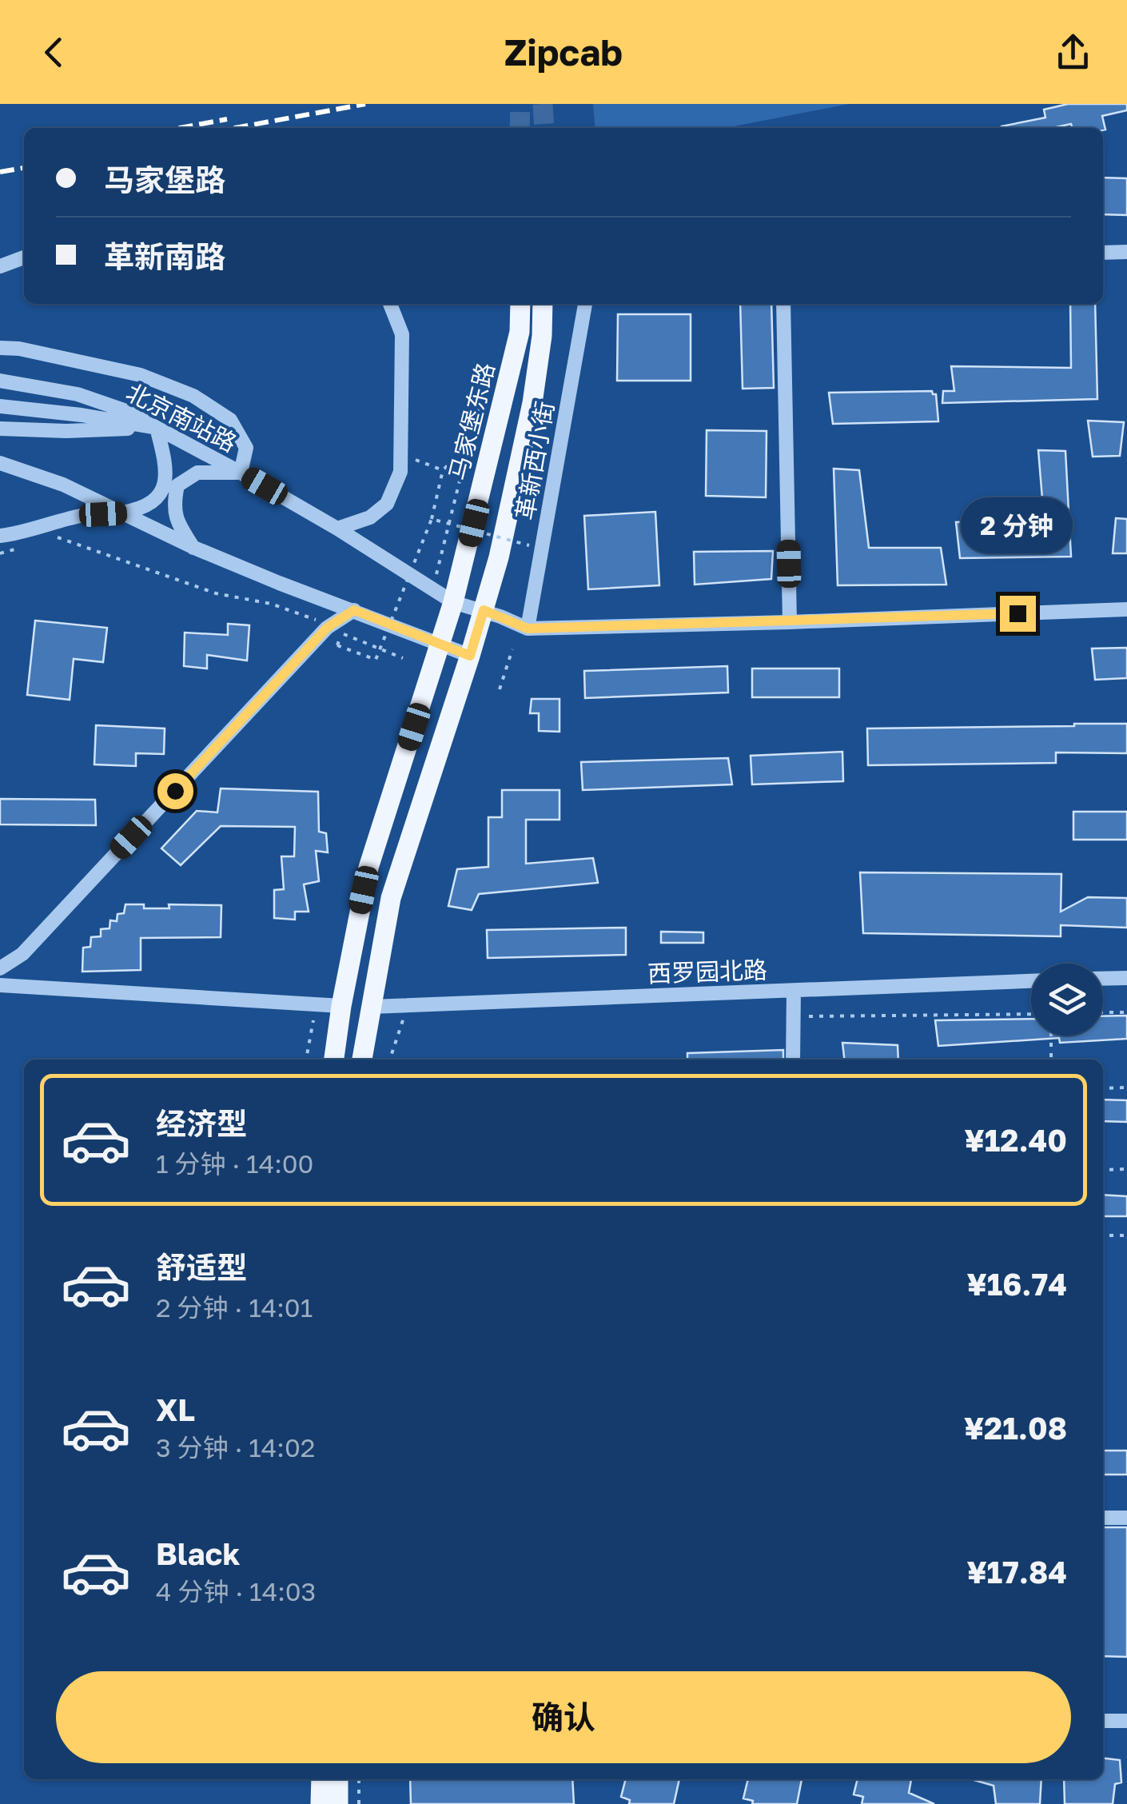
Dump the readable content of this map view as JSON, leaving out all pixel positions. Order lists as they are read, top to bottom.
{
  "streets": {
    "main road": ["马家堡东路"],
    "street": ["北京南站路", "革新西小街", "西罗园北路"]
  },
  "crossings": [
    ["北京南站路", "马家堡东路"],
    ["北京南站路", "革新西小街"]
  ],
  "page": {
    "header": "Zipcab",
    "banner": ["马家堡路", "革新南路"],
    "bubble": "2 分钟",
    "list": [
      {
        "name": "经济型",
        "note": "1 分钟 · 14:00",
        "value": "¥12.40"
      },
      {
        "name": "舒适型",
        "note": "2 分钟 · 14:01",
        "value": "¥16.74"
      },
      {
        "name": "XL",
        "note": "3 分钟 · 14:02",
        "value": "¥21.08"
      },
      {
        "name": "Black",
        "note": "4 分钟 · 14:03",
        "value": "¥17.84"
      }
    ],
    "buttons": "确认"
  }
}
